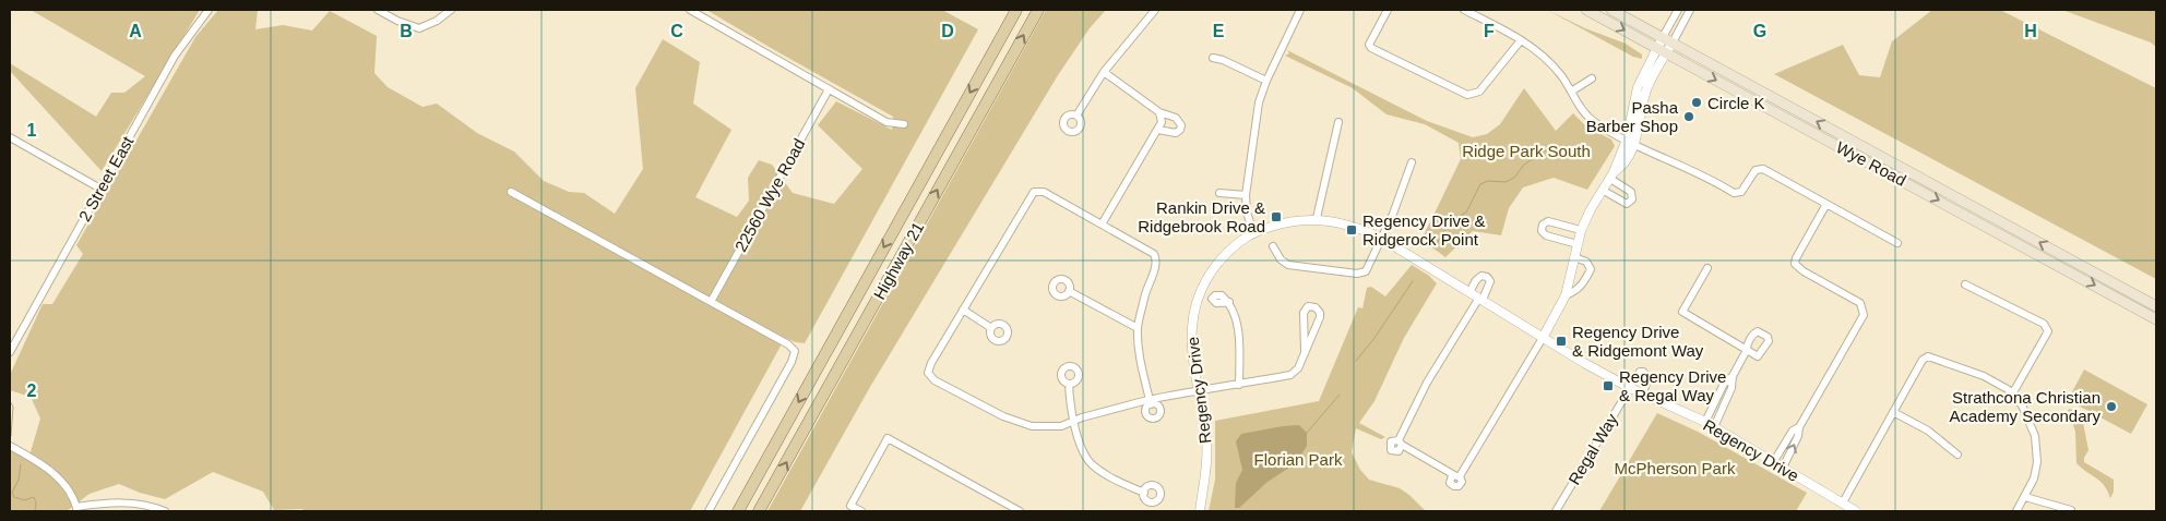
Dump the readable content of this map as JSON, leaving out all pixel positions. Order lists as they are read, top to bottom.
{
  "streets": {
    "main road": ["Wye Road", "Highway 21"],
    "street": [
      "2 Street East",
      "22560 Wye Road",
      "Regency Drive",
      "Regal Way"
    ]
  },
  "crossings": [
    ["Regency Drive", "Regal Way"]
  ],
  "parks": ["Ridge Park South", "Florian Park", "McPherson Park"],
  "places": {
    "other": ["Circle K", "Pasha Barber Shop", "Strathcona Christian Academy Secondary"],
    "transit": [
      "Rankin Drive & Ridgebrook Road",
      "Regency Drive & Ridgerock Point",
      "Regency Drive & Ridgemont Way",
      "Regency Drive & Regal Way"
    ]
  },
  "grid": {
    "columns": [
      "A",
      "B",
      "C",
      "D",
      "E",
      "F",
      "G",
      "H"
    ],
    "rows": ["1", "2"]
  }
}
